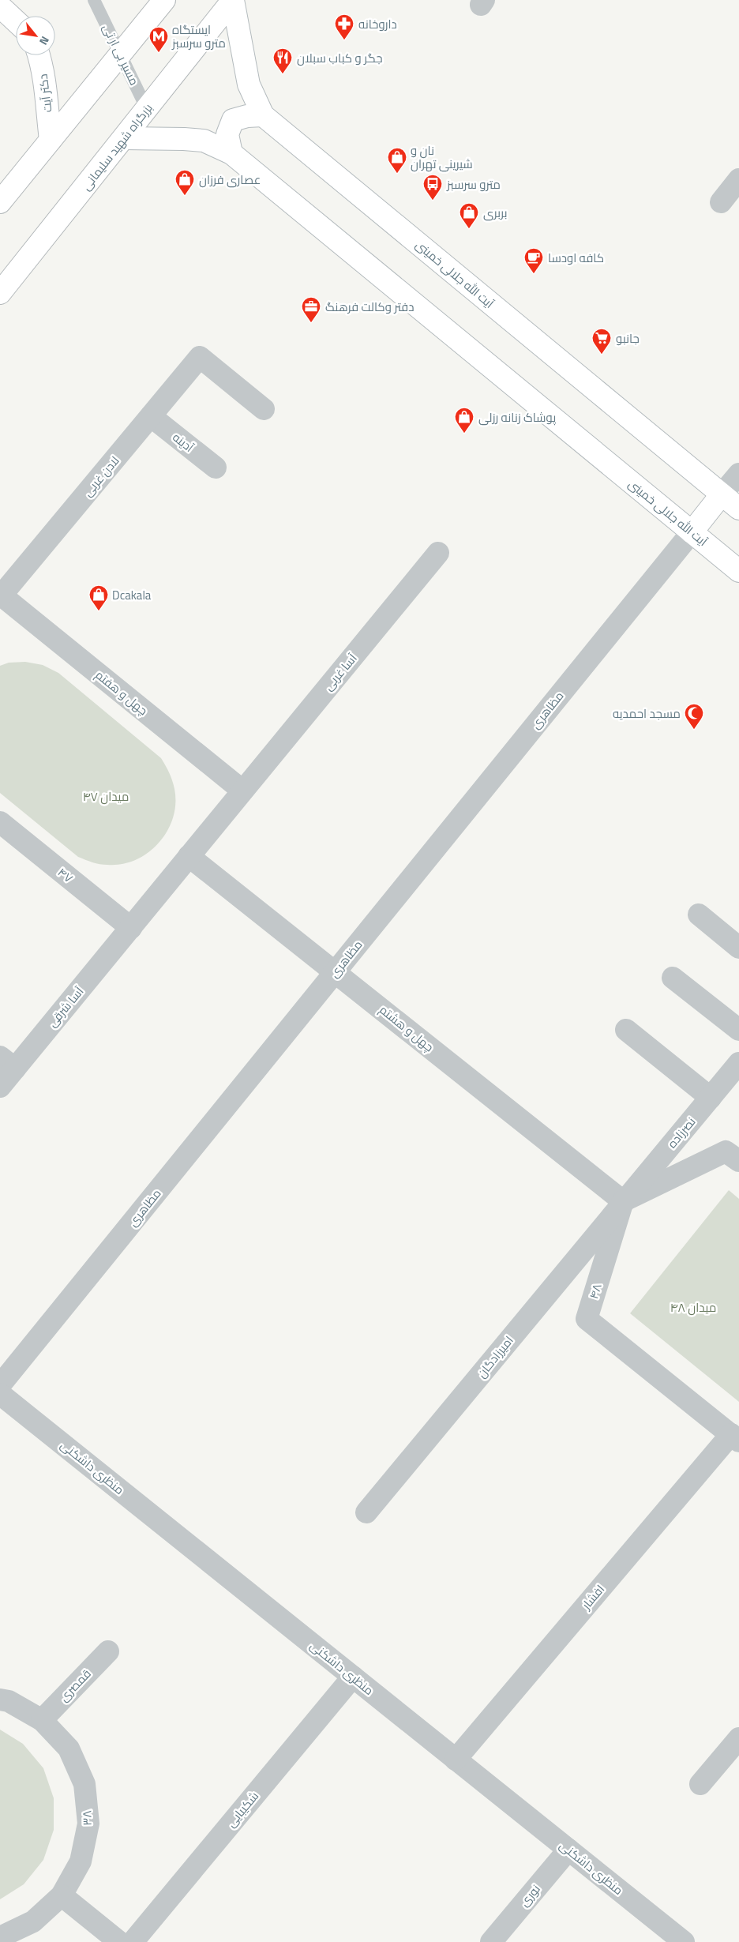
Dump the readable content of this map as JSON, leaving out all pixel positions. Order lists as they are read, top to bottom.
{
  "streets": {
    "main road": ["دکتر آیت", "بزرگراه شهید سلیمانی", "آيت الله جلالى خمينى"],
    "street": [
      "آدینه",
      "لادن غربی",
      "آسا غربی",
      "چهل و هفتم",
      "مظاهری",
      "۴۷",
      "آسا شرقی",
      "چهل و هشتم",
      "نصرزاده",
      "۴۸",
      "امیرزادگان",
      "منظری داشکنی",
      "افشار",
      "قمصری",
      "شکیبایی",
      "۳۸",
      "نوری"
    ],
    "lane": ["مسیر بی ار تی"]
  },
  "crossings": [
    ["مسیر بی ار تی", "بزرگراه شهید سلیمانی"],
    ["بزرگراه شهید سلیمانی", "آيت الله جلالى خمينى"],
    ["آيت الله جلالى خمينى", "مظاهری"],
    ["آدینه", "لادن غربی"],
    ["لادن غربی", "چهل و هفتم"],
    ["آسا غربی", "چهل و هفتم"],
    ["آسا غربی", "آسا شرقی"],
    ["آسا غربی", "چهل و هشتم"],
    ["مظاهری", "چهل و هشتم"],
    ["۴۷", "آسا شرقی"],
    ["آسا شرقی", "چهل و هشتم"],
    ["چهل و هشتم", "نصرزاده"],
    ["چهل و هشتم", "۴۸"],
    ["چهل و هشتم", "امیرزادگان"],
    ["نصرزاده", "۴۸"],
    ["نصرزاده", "امیرزادگان"],
    ["۴۸", "امیرزادگان"],
    ["۴۸", "افشار"],
    ["منظری داشکنی", "افشار"],
    ["منظری داشکنی", "شکیبایی"],
    ["منظری داشکنی", "نوری"],
    ["قمصری", "۳۸"]
  ],
  "parks": ["میدان ۴۷", "میدان ۴۸"],
  "places": {
    "pharmacy": ["داروخانه"],
    "metro station": ["ایستگاه مترو سرسبز"],
    "restaurant": ["جگر و کباب سبلان"],
    "shop": [
      "نان و شیرینی تهران",
      "عصاری فرزان",
      "بربری",
      "پوشاک زنانه رزلی",
      "Dcakala"
    ],
    "bus stop": ["مترو سرسبز"],
    "cafe": ["کافه اودسا"],
    "office": ["دفتر وکالت فرهنگ"],
    "supermarket": ["جانبو"],
    "mosque": ["مسجد احمدیه"]
  },
  "north": "bottom right"
}
